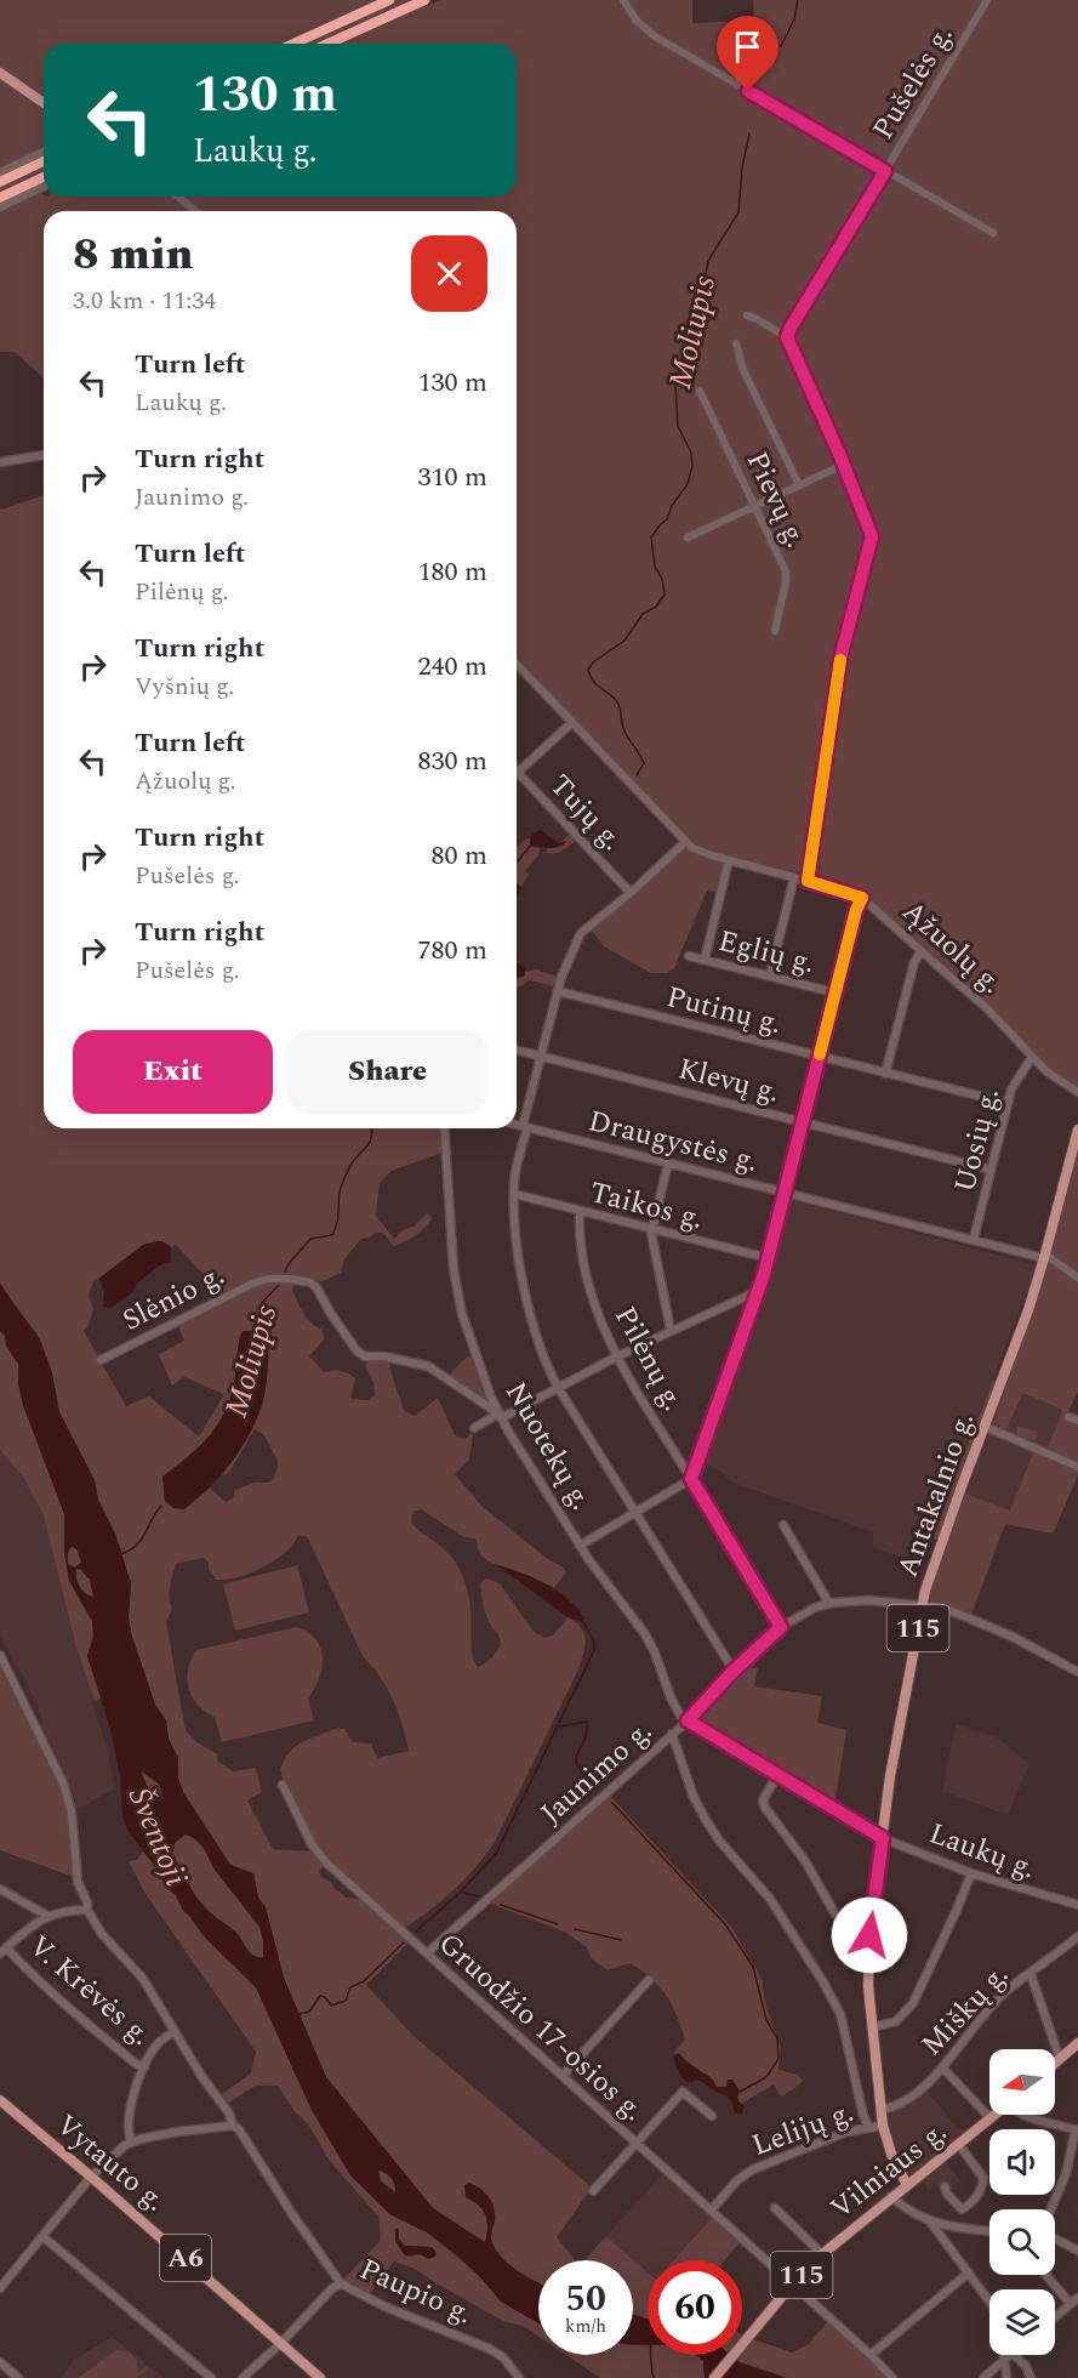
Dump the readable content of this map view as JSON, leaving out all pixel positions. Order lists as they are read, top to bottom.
{
  "streets": {
    "main road": [
      "Antakalnio g.",
      "115",
      "Vytauto g.",
      "Vilniaus g.",
      "A6"
    ],
    "street": [
      "Pušelės g.",
      "Pievų g.",
      "Tujų g.",
      "Ąžuolų g.",
      "Eglių g.",
      "Putinų g.",
      "Klevų g.",
      "Uosių g.",
      "Draugystės g.",
      "Taikos g.",
      "Slėnio g.",
      "Pilėnų g.",
      "Nuotekų g.",
      "Jaunimo g.",
      "Laukų g.",
      "V. Krėvės g.",
      "Miškų g.",
      "Gruodžio 17-osios g.",
      "Lelijų g.",
      "Paupio g."
    ]
  },
  "crossings": [
    ["Ąžuolų g.", "Uosių g."],
    ["Putinų g.", "Uosių g."],
    ["Klevų g.", "Uosių g."],
    ["Uosių g.", "Draugystės g."],
    ["Draugystės g.", "Antakalnio g."],
    ["Taikos g.", "Pilėnų g."],
    ["Slėnio g.", "Nuotekų g."],
    ["Pilėnų g.", "Jaunimo g."],
    ["Nuotekų g.", "Jaunimo g."],
    ["Nuotekų g.", "Laukų g."],
    ["Antakalnio g.", "Jaunimo g."],
    ["Antakalnio g.", "Laukų g."],
    ["Antakalnio g.", "Miškų g."],
    ["Antakalnio g.", "Lelijų g."],
    ["Antakalnio g.", "Vilniaus g."],
    ["Jaunimo g.", "Laukų g."],
    ["Jaunimo g.", "Gruodžio 17-osios g."],
    ["Gruodžio 17-osios g.", "Lelijų g."],
    ["Gruodžio 17-osios g.", "Vilniaus g."]
  ],
  "water": ["Moliupis", "Šventoji"],
  "north": "left",
  "page": {
    "turn": ["130 m", "Laukų g."],
    "heading": ["8 min", "3.0 km · 11:34"],
    "list": [
      {
        "name": "Turn left",
        "note": "Laukų g.",
        "value": "130 m"
      },
      {
        "name": "Turn right",
        "note": "Jaunimo g.",
        "value": "310 m"
      },
      {
        "name": "Turn left",
        "note": "Pilėnų g.",
        "value": "180 m"
      },
      {
        "name": "Turn right",
        "note": "Vyšnių g.",
        "value": "240 m"
      },
      {
        "name": "Turn left",
        "note": "Ąžuolų g.",
        "value": "830 m"
      },
      {
        "name": "Turn right",
        "note": "Pušelės g.",
        "value": "80 m"
      },
      {
        "name": "Turn right",
        "note": "Pušelės g.",
        "value": "780 m"
      }
    ],
    "buttons": ["Exit", "Share"],
    "speed": "50 km/h",
    "limit": "60"
  }
}
